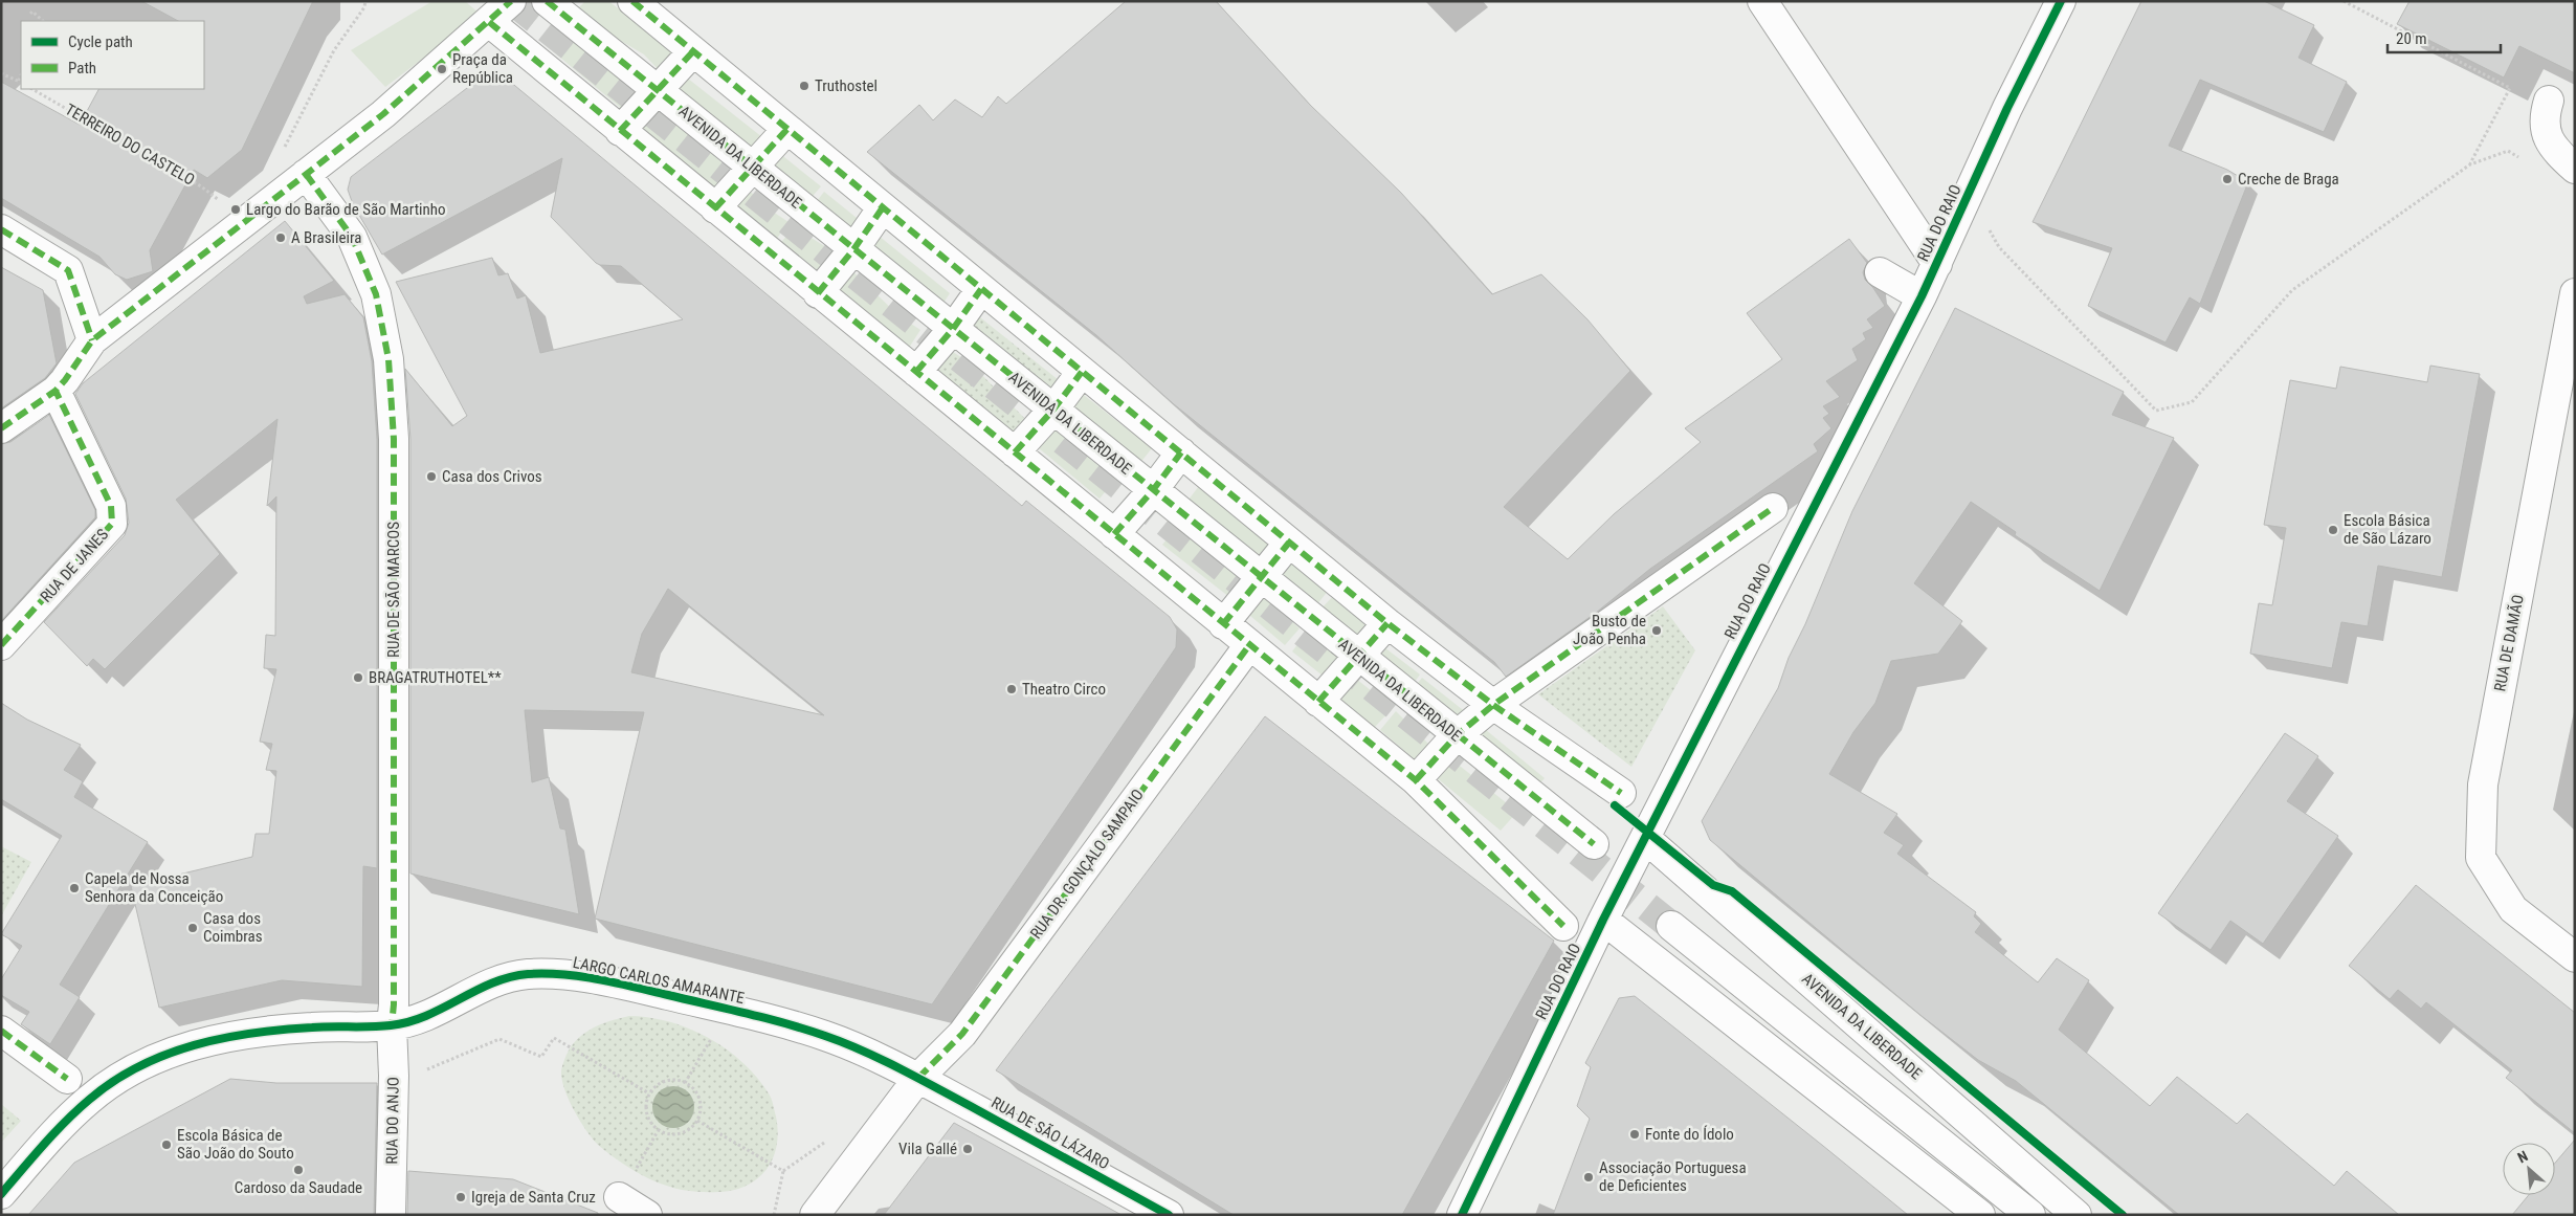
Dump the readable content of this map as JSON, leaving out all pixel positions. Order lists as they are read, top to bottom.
{
  "streets": {
    "street": [
      "AVENIDA DA LIBERDADE",
      "RUA DO RAIO",
      "RUA DE JANES",
      "RUA DE SÃO MARCOS",
      "RUA DE DAMÃO",
      "RUA DR. GONÇALO SAMPAIO",
      "LARGO CARLOS AMARANTE",
      "RUA DO ANJO",
      "RUA DE SÃO LÁZARO"
    ],
    "path": ["TERREIRO DO CASTELO"]
  },
  "crossings": [
    ["AVENIDA DA LIBERDADE", "RUA DO RAIO"],
    ["RUA DE SÃO MARCOS", "LARGO CARLOS AMARANTE"],
    ["RUA DE SÃO MARCOS", "RUA DO ANJO"],
    ["RUA DR. GONÇALO SAMPAIO", "LARGO CARLOS AMARANTE"],
    ["RUA DR. GONÇALO SAMPAIO", "RUA DE SÃO LÁZARO"],
    ["LARGO CARLOS AMARANTE", "RUA DO ANJO"],
    ["LARGO CARLOS AMARANTE", "RUA DE SÃO LÁZARO"]
  ],
  "places": [
    "Praça da República",
    "Truthostel",
    "Creche de Braga",
    "Largo do Barão de São Martinho",
    "A Brasileira",
    "Casa dos Crivos",
    "Escola Básica de São Lázaro",
    "Busto de João Penha",
    "BRAGATRUTHOTEL**",
    "Theatro Circo",
    "Capela de Nossa Senhora da Conceição",
    "Casa dos Coimbras",
    "Fonte do Ídolo",
    "Escola Básica de São João do Souto",
    "Vila Gallé",
    "Cardoso da Saudade",
    "Associação Portuguesa de Deficientes",
    "Igreja de Santa Cruz"
  ],
  "legend": ["Cycle path", "Path"],
  "scale_bar": "20 m",
  "north": "top left"
}
